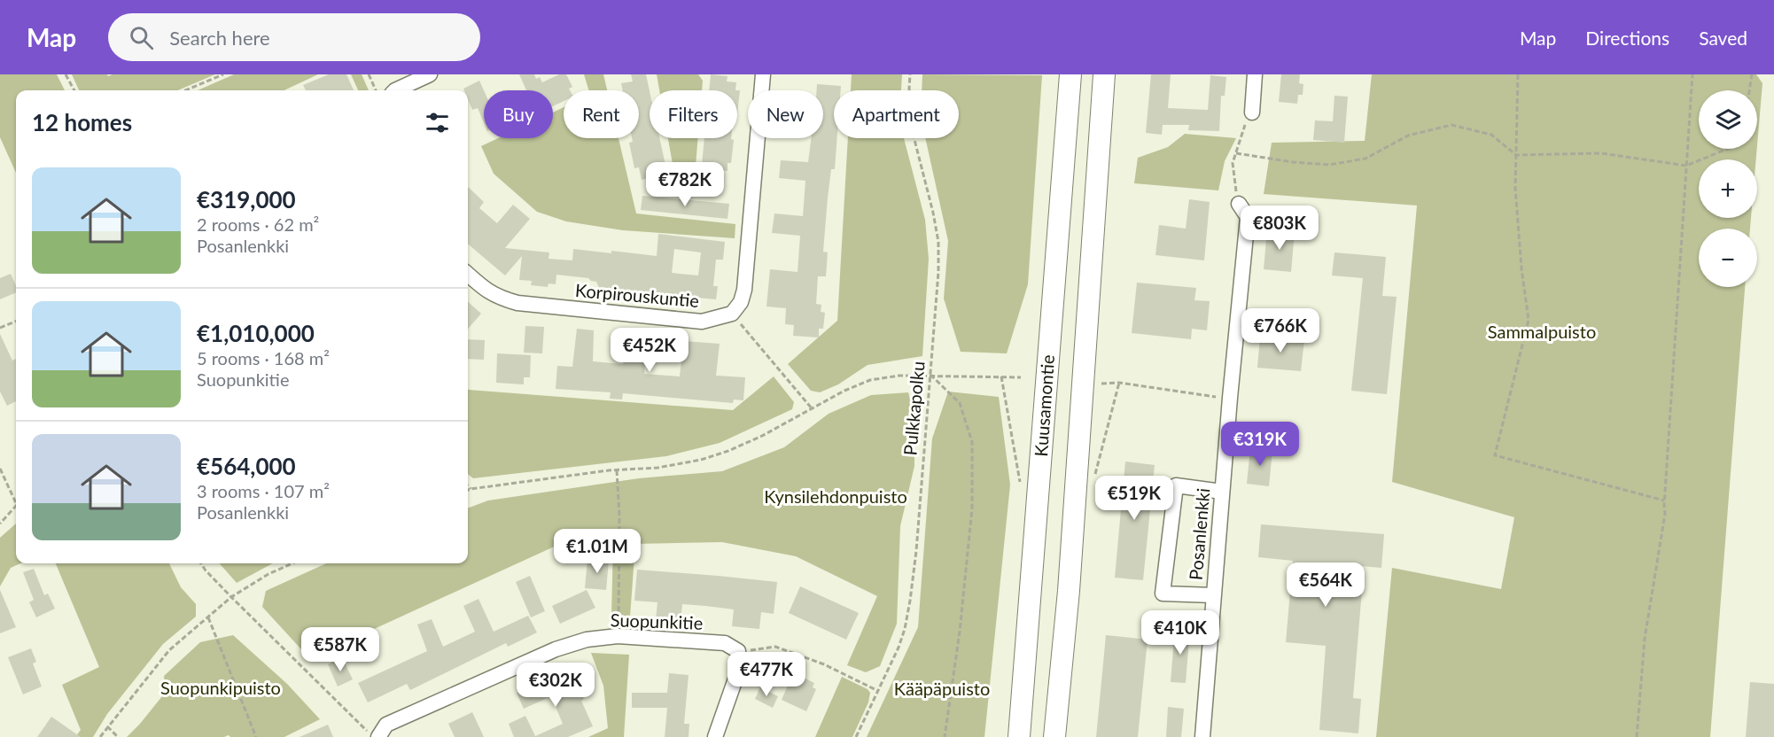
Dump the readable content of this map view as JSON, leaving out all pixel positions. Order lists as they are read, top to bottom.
{
  "streets": {
    "highway": ["Kuusamontie"],
    "street": ["Korpirouskuntie", "Posanlenkki", "Suopunkitie"],
    "path": ["Pulkkapolku"]
  },
  "parks": [
    "Sammalpuisto",
    "Kynsilehdonpuisto",
    "Suopunkipuisto",
    "Kääpäpuisto"
  ],
  "page": {
    "header": "Map",
    "search": "Search here",
    "nav": ["Map", "Directions", "Saved"],
    "map_buttons": ["+", "−"],
    "chip": [
      "Buy",
      "Rent",
      "Filters",
      "New",
      "Apartment"
    ],
    "heading": "12 homes",
    "list": [
      {
        "name": "€319,000",
        "note": "2 rooms · 62 m² · Posanlenkki"
      },
      {
        "name": "€1,010,000",
        "note": "5 rooms · 168 m² · Suopunkitie"
      },
      {
        "name": "€564,000",
        "note": "3 rooms · 107 m² · Posanlenkki"
      }
    ],
    "price": [
      "€782K",
      "€803K",
      "€766K",
      "€452K",
      "€319K",
      "€519K",
      "€1.01M",
      "€564K",
      "€410K",
      "€587K",
      "€477K",
      "€302K"
    ]
  }
}
